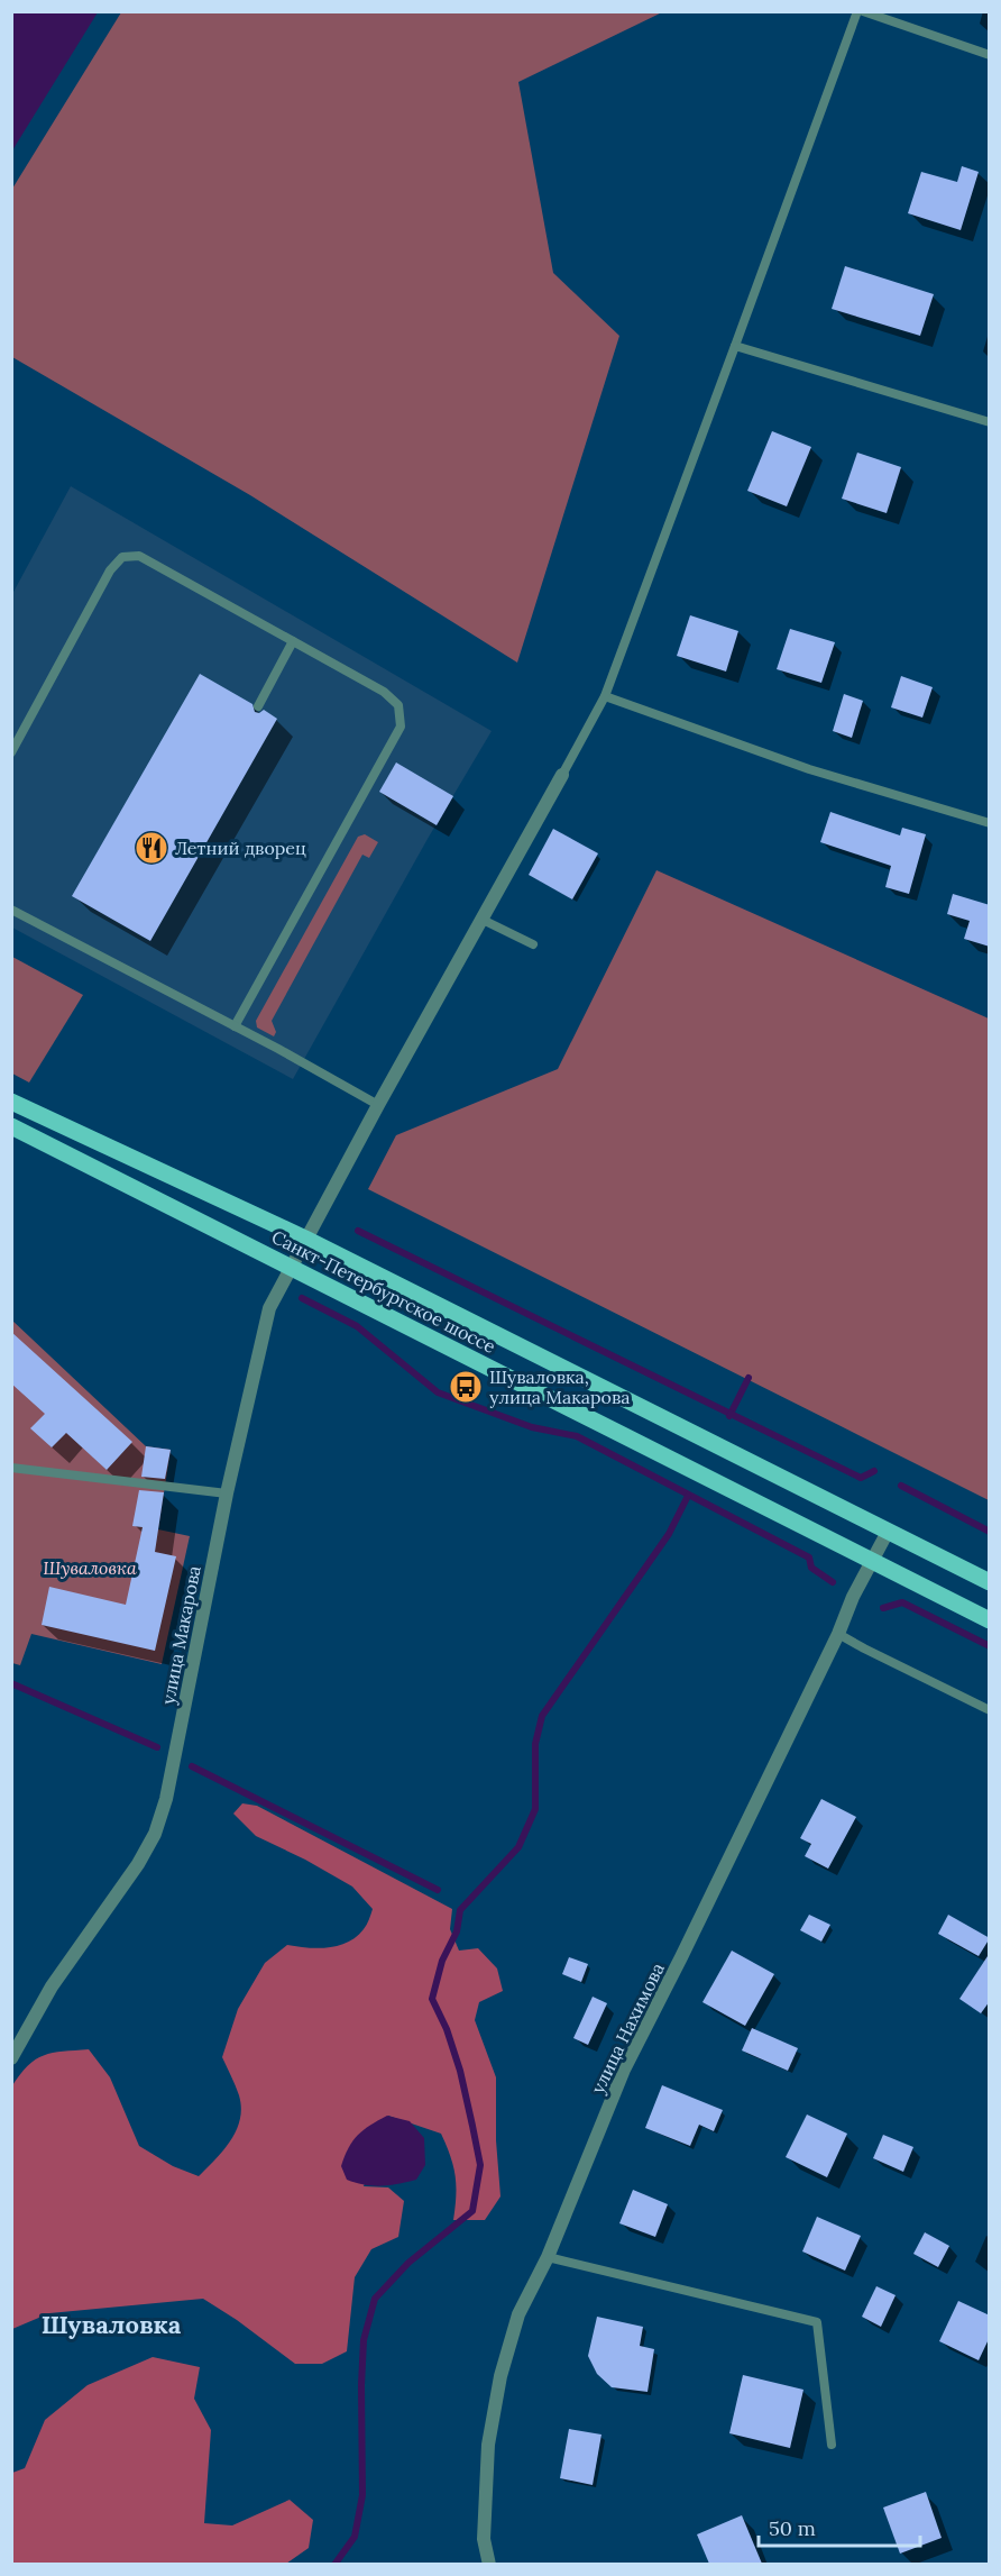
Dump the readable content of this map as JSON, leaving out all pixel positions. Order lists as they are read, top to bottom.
{
  "streets": {
    "main road": ["Санкт-Петербургское шоссе"],
    "street": ["улица Макарова", "улица Нахимова"]
  },
  "crossings": [
    ["Санкт-Петербургское шоссе", "улица Макарова"],
    ["Санкт-Петербургское шоссе", "улица Нахимова"]
  ],
  "districts": ["Шуваловка"],
  "parks": ["Шуваловка"],
  "places": {
    "restaurant": ["Летний дворец"],
    "bus stop": ["Шуваловка, улица Макарова"]
  },
  "scale_bar": "50 m"
}
